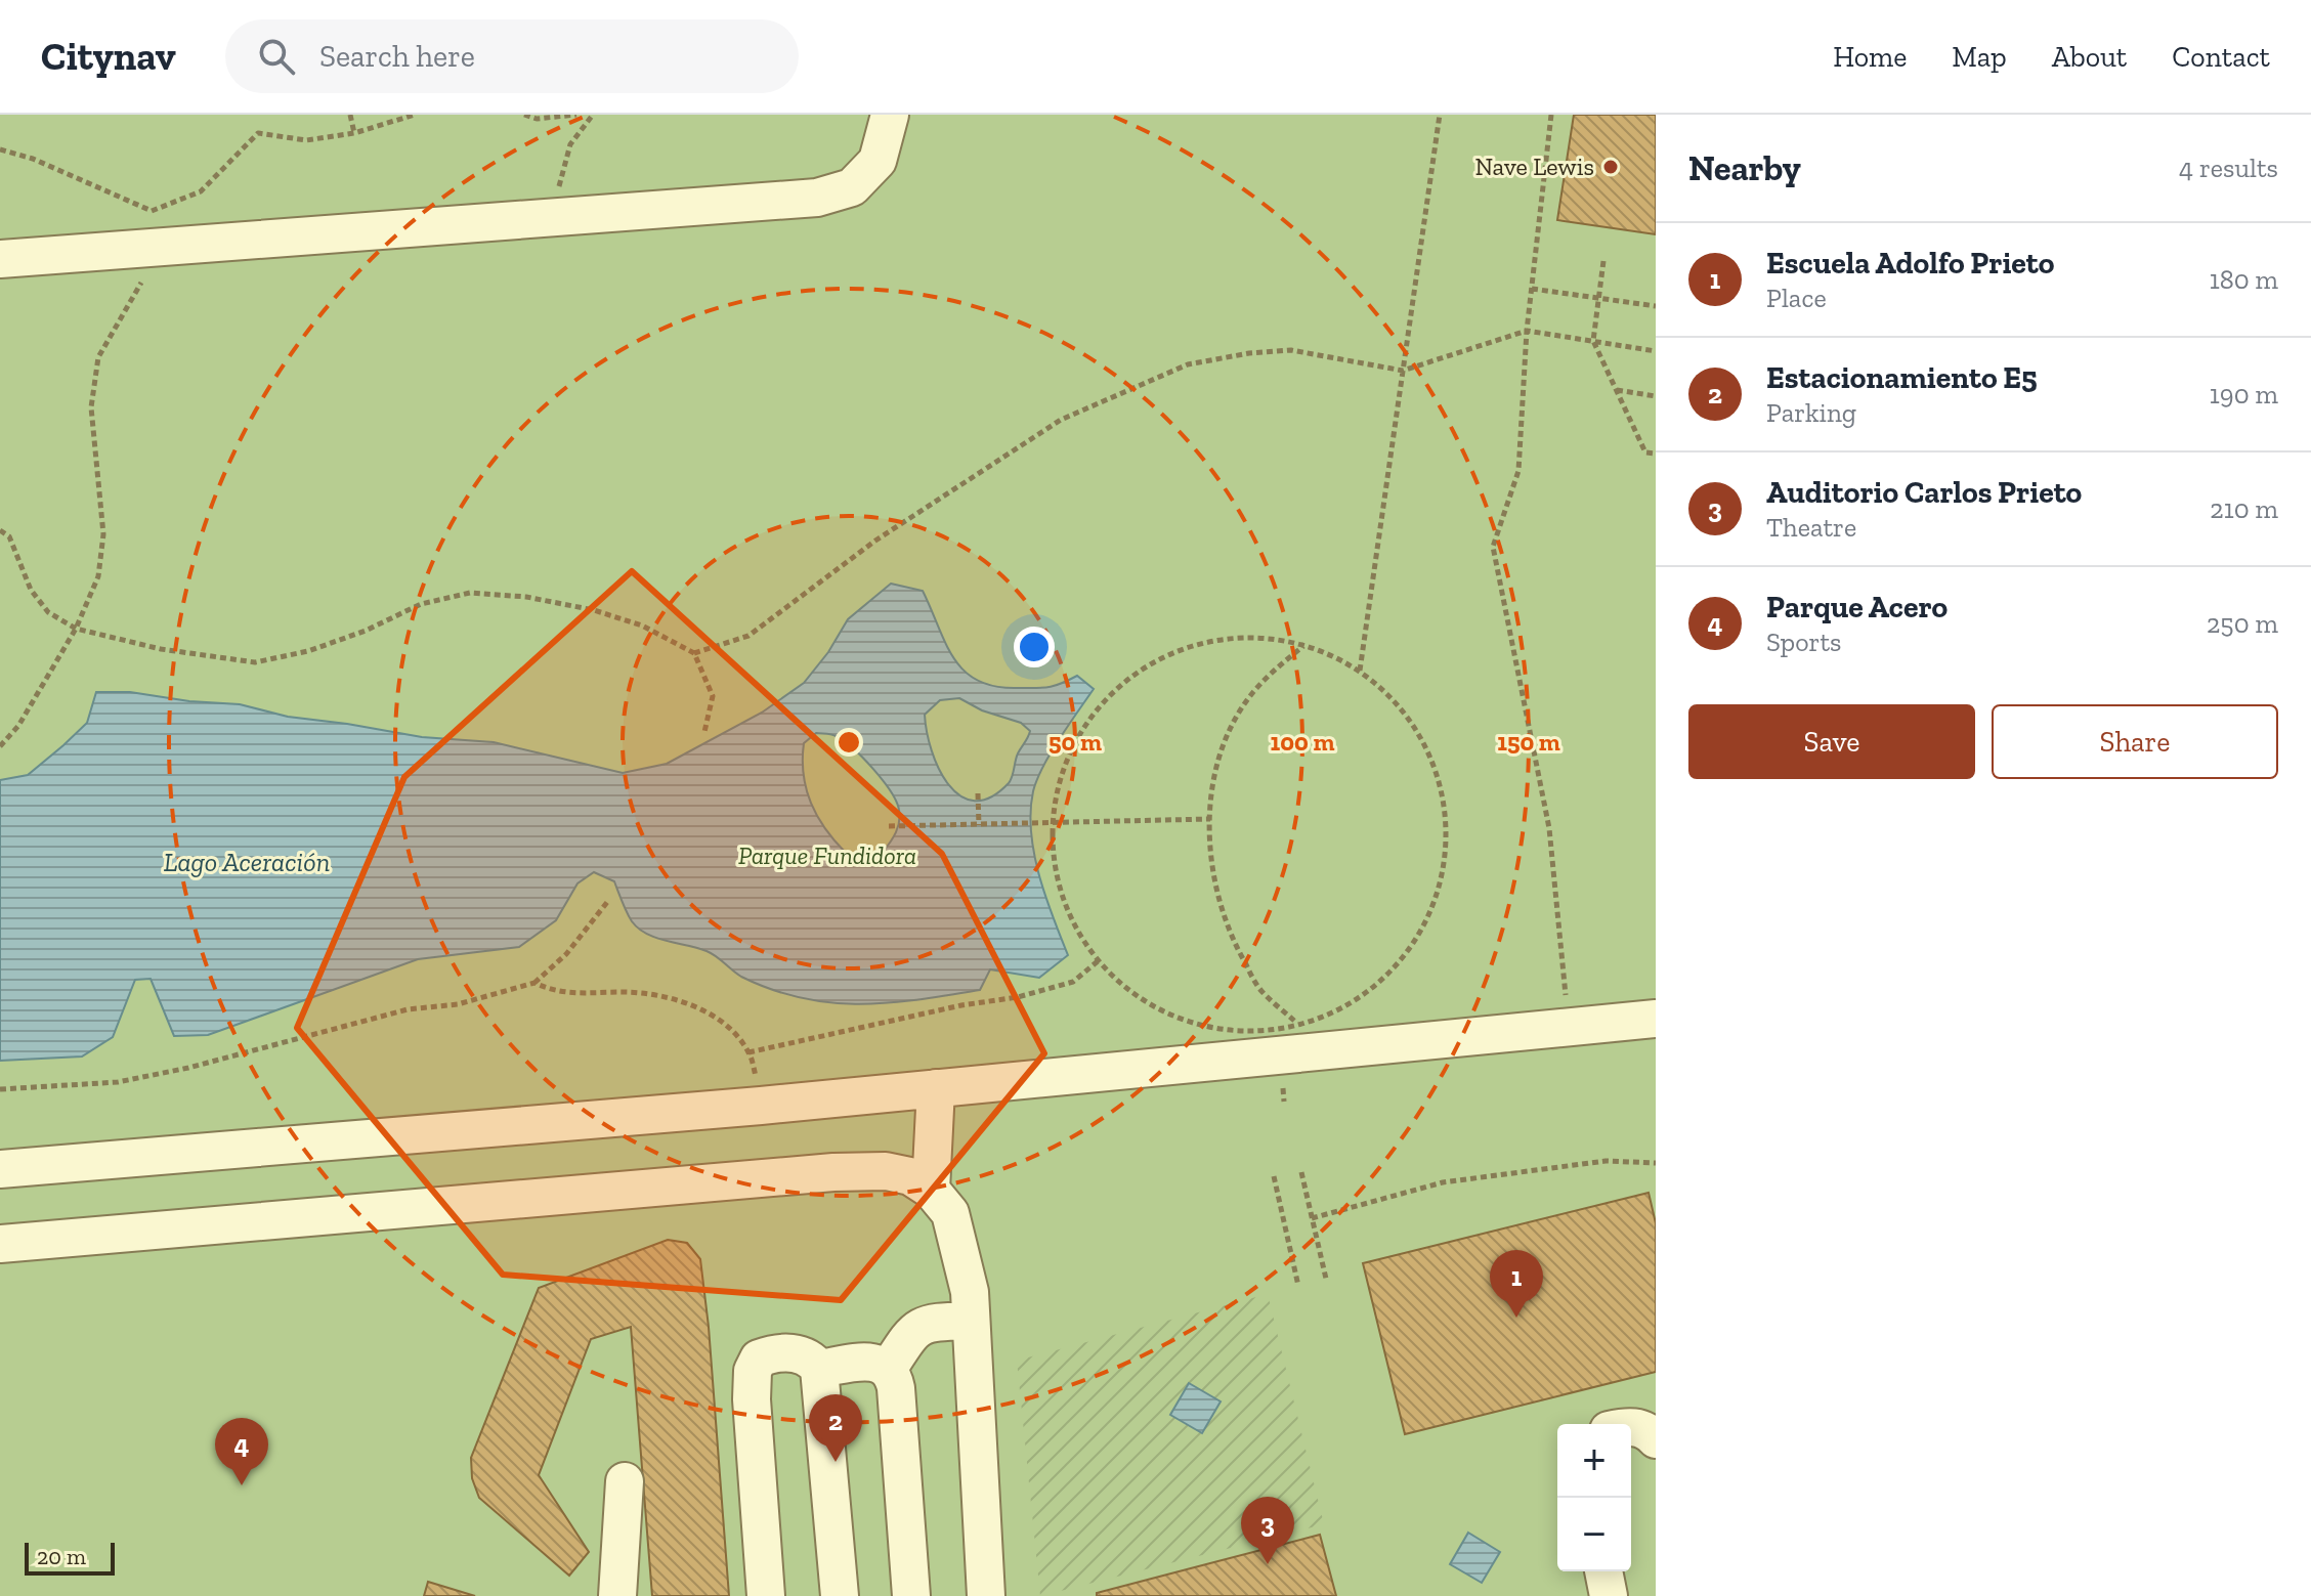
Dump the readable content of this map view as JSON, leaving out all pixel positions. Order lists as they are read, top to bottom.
{
  "water": ["Lago Aceración"],
  "parks": ["Parque Fundidora"],
  "places": ["Nave Lewis"],
  "scale_bar": "20 m",
  "page": {
    "header": "Citynav",
    "search": "Search here",
    "nav": [
      "Home",
      "Map",
      "About",
      "Contact"
    ],
    "heading": ["Nearby", "4 results"],
    "list": [
      {
        "mark": "1",
        "name": "Escuela Adolfo Prieto",
        "note": "Place",
        "value": "180 m"
      },
      {
        "mark": "2",
        "name": "Estacionamiento E5",
        "note": "Parking",
        "value": "190 m"
      },
      {
        "mark": "3",
        "name": "Auditorio Carlos Prieto",
        "note": "Theatre",
        "value": "210 m"
      },
      {
        "mark": "4",
        "name": "Parque Acero",
        "note": "Sports",
        "value": "250 m"
      }
    ],
    "buttons": ["Save", "Share"],
    "pins": [
      "1",
      "2",
      "4",
      "3"
    ],
    "map_buttons": ["+", "−"],
    "scale": "20 m"
  },
  "rings": ["50 m", "100 m", "150 m"]
}
